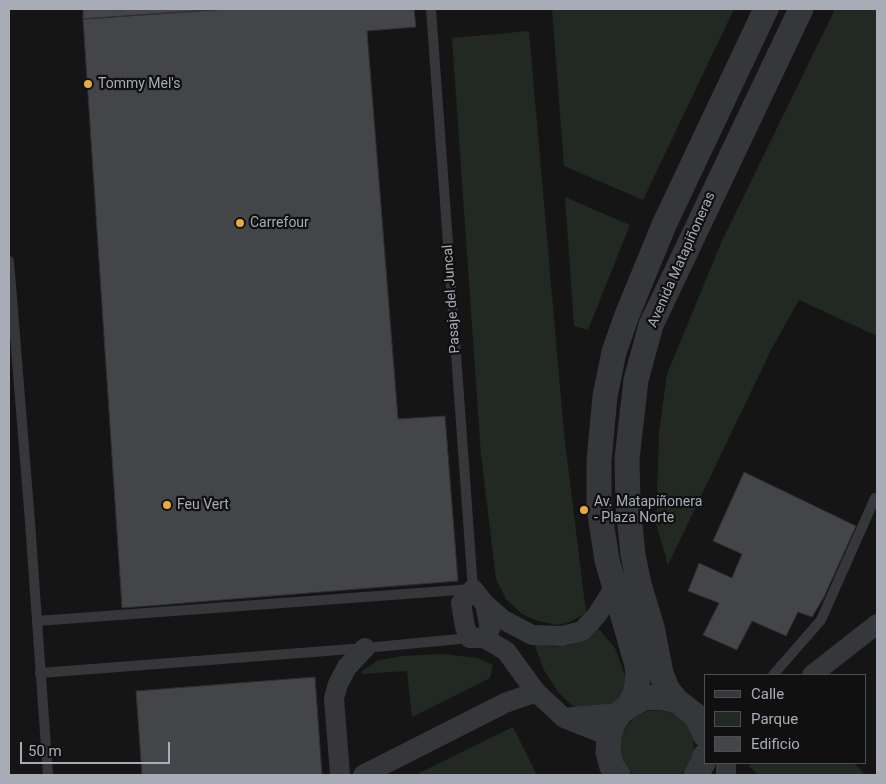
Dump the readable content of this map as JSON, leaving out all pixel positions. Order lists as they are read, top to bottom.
{
  "streets": {
    "street": ["Avenida Matapiñoneras"],
    "lane": ["Pasaje del Juncal"]
  },
  "places": [
    "Tommy Mel's",
    "Carrefour",
    "Feu Vert",
    "Av. Matapiñonera - Plaza Norte"
  ],
  "legend": ["Calle", "Parque", "Edificio"],
  "scale_bar": "50 m"
}
